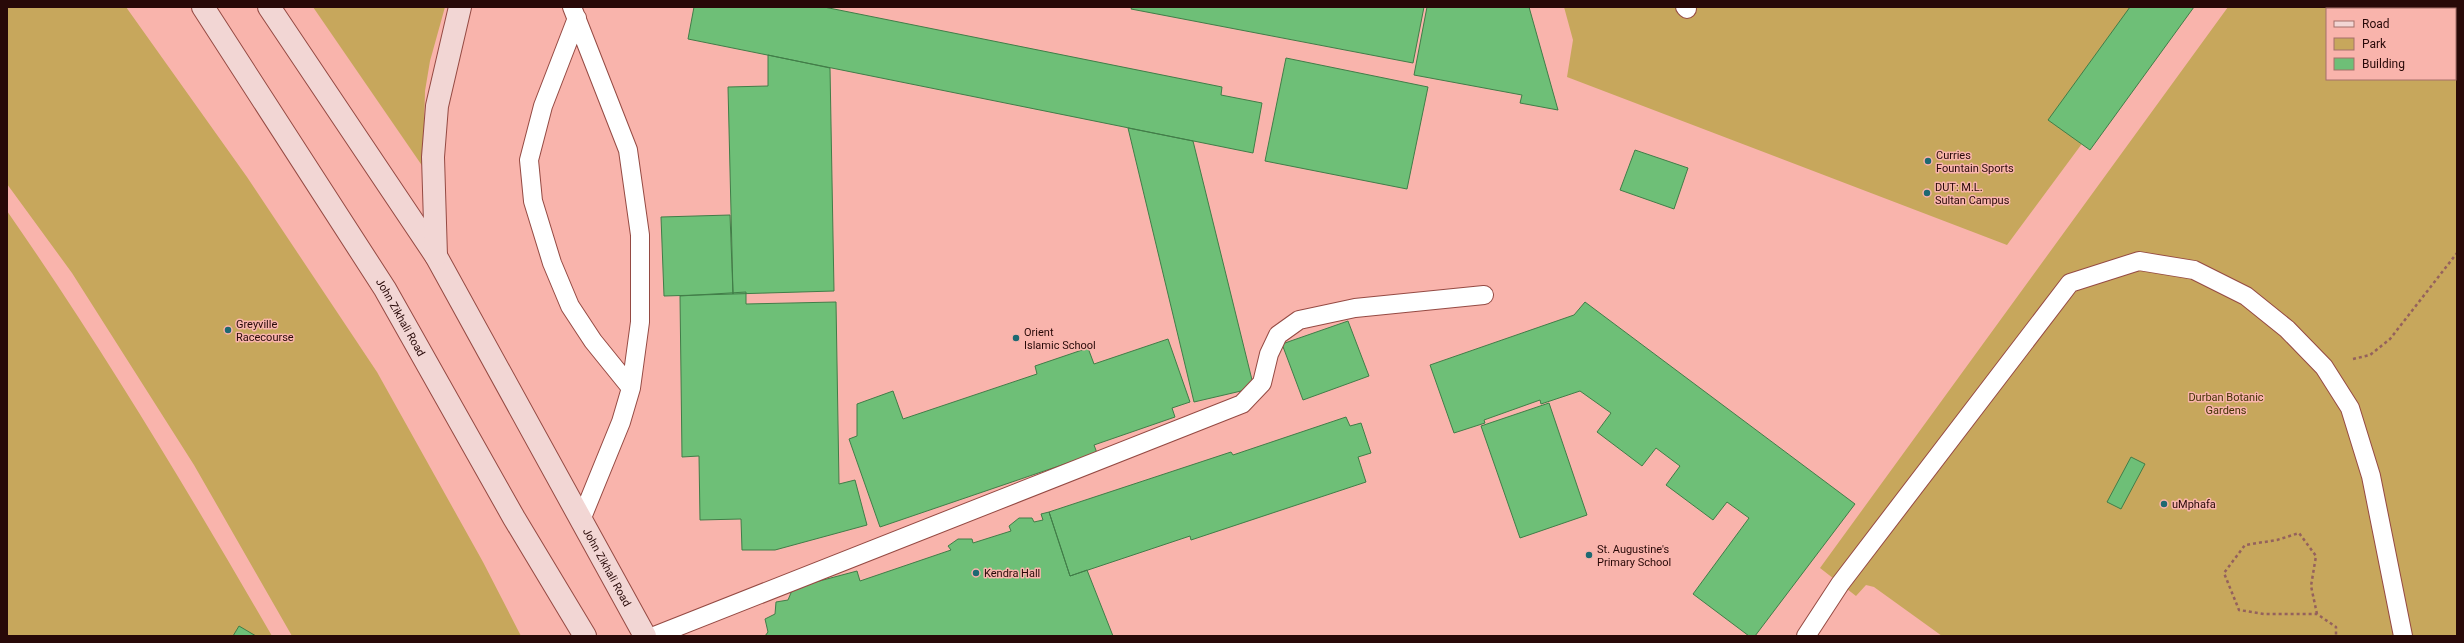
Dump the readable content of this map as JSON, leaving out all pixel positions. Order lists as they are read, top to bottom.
{
  "streets": {
    "main road": ["John Zikhali Road"]
  },
  "parks": ["Durban Botanic Gardens"],
  "places": [
    "Curries Fountain Sports",
    "DUT: M.L. Sultan Campus",
    "Greyville Racecourse",
    "Orient Islamic School",
    "uMphafa",
    "St. Augustine's Primary School",
    "Kendra Hall"
  ],
  "legend": ["Road", "Park", "Building"]
}
